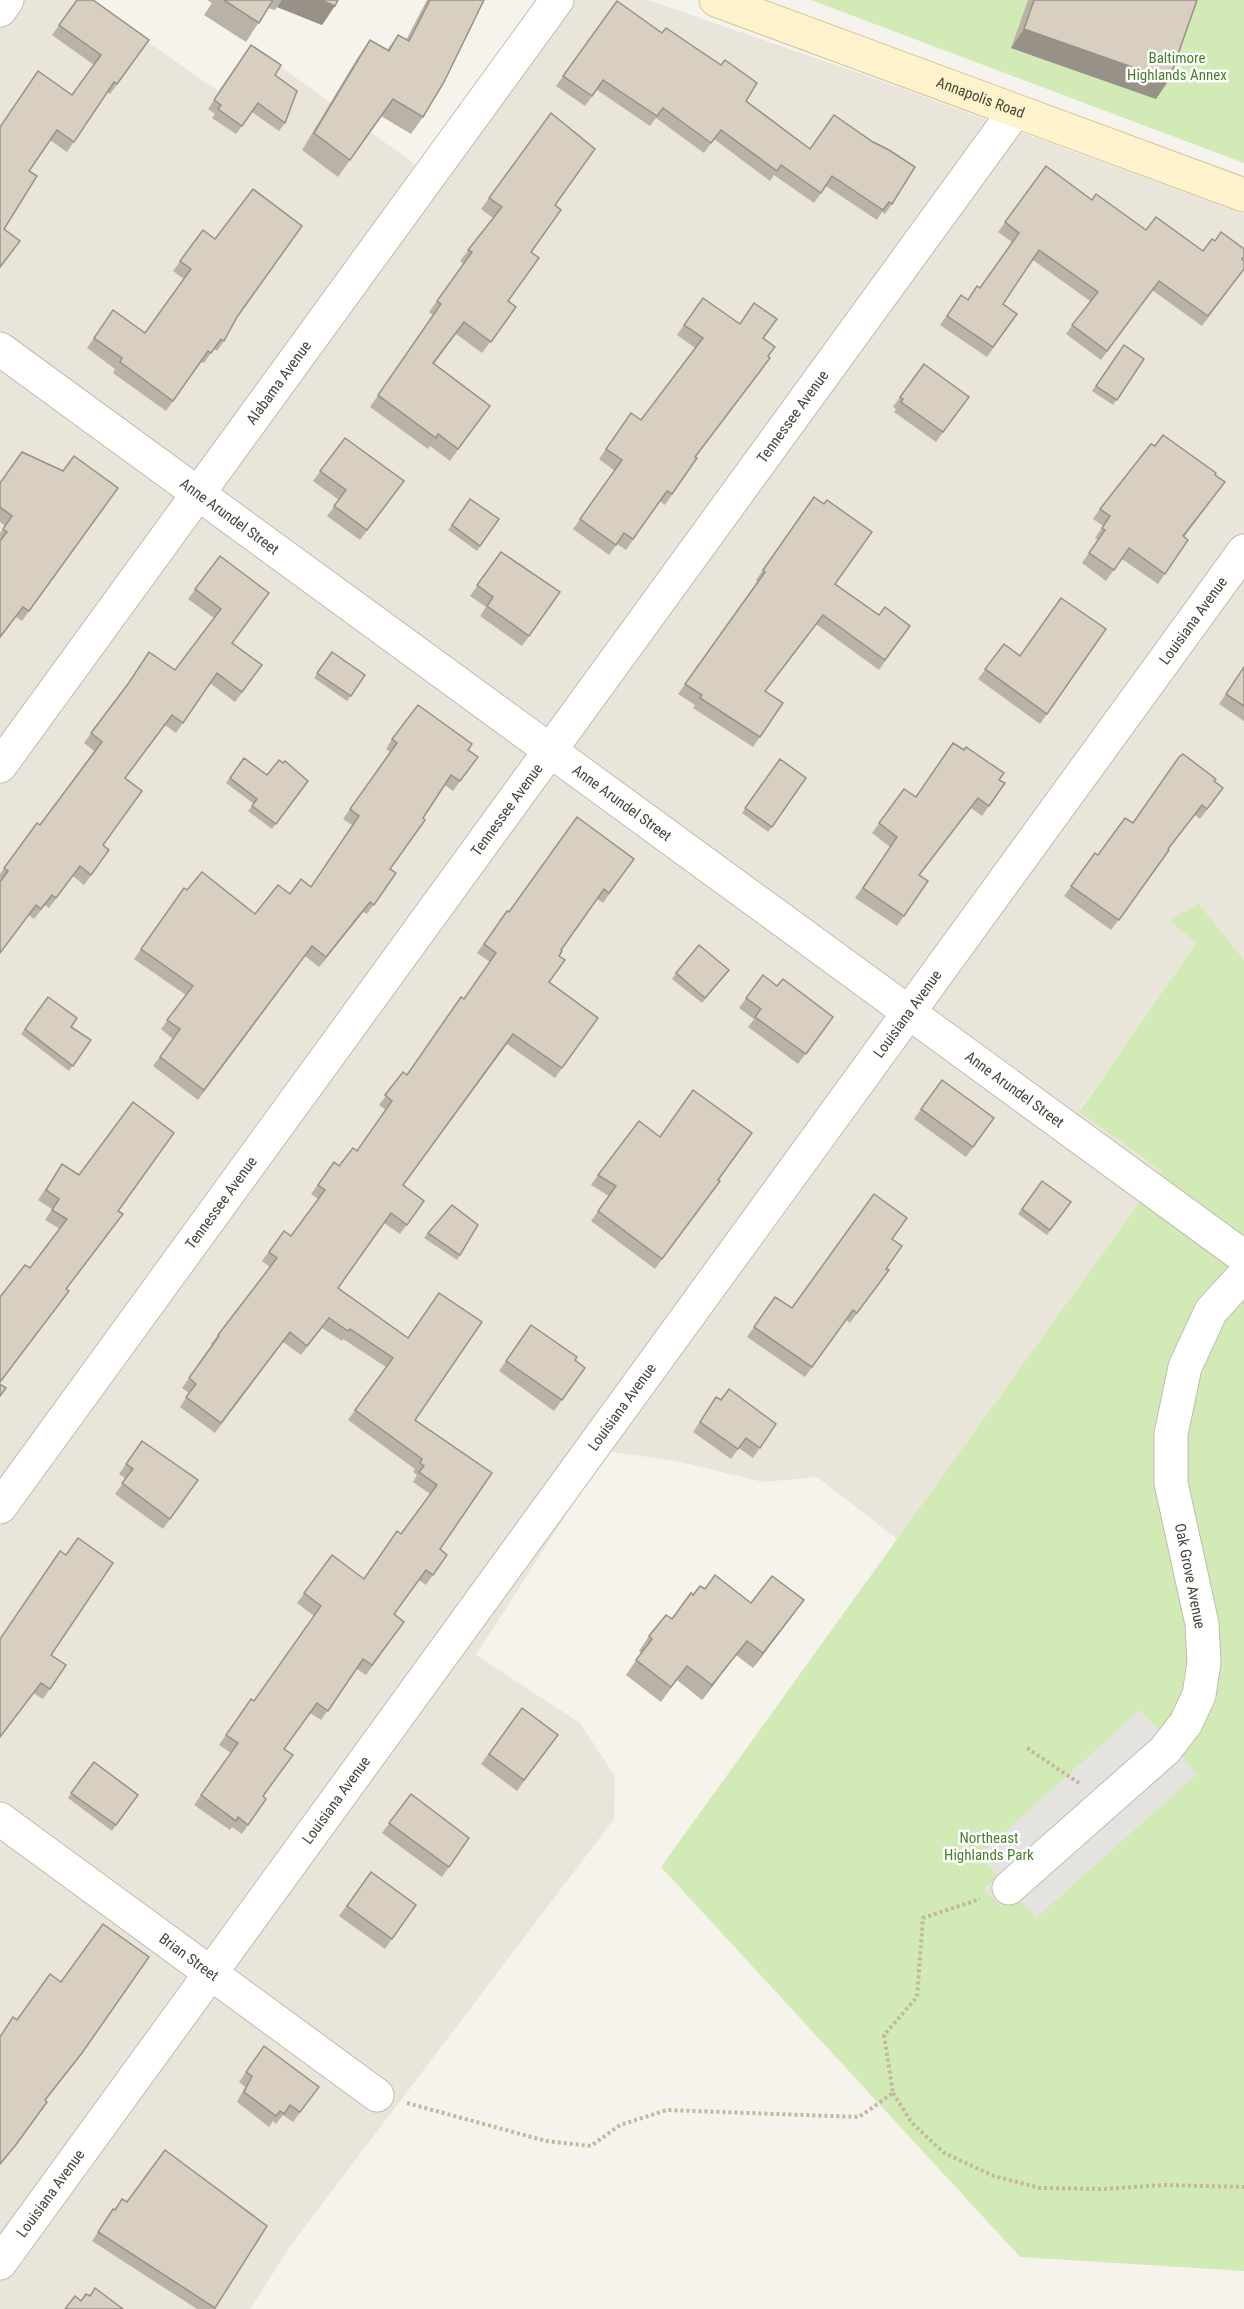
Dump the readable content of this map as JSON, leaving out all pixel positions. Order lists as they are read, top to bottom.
{
  "streets": {
    "main road": ["Annapolis Road"],
    "street": [
      "Alabama Avenue",
      "Tennessee Avenue",
      "Anne Arundel Street",
      "Louisiana Avenue",
      "Oak Grove Avenue",
      "Brian Street"
    ]
  },
  "crossings": [
    ["Annapolis Road", "Tennessee Avenue"],
    ["Alabama Avenue", "Anne Arundel Street"],
    ["Tennessee Avenue", "Anne Arundel Street"],
    ["Anne Arundel Street", "Louisiana Avenue"],
    ["Louisiana Avenue", "Brian Street"]
  ],
  "parks": ["Baltimore Highlands Annex", "Northeast Highlands Park"]
}
